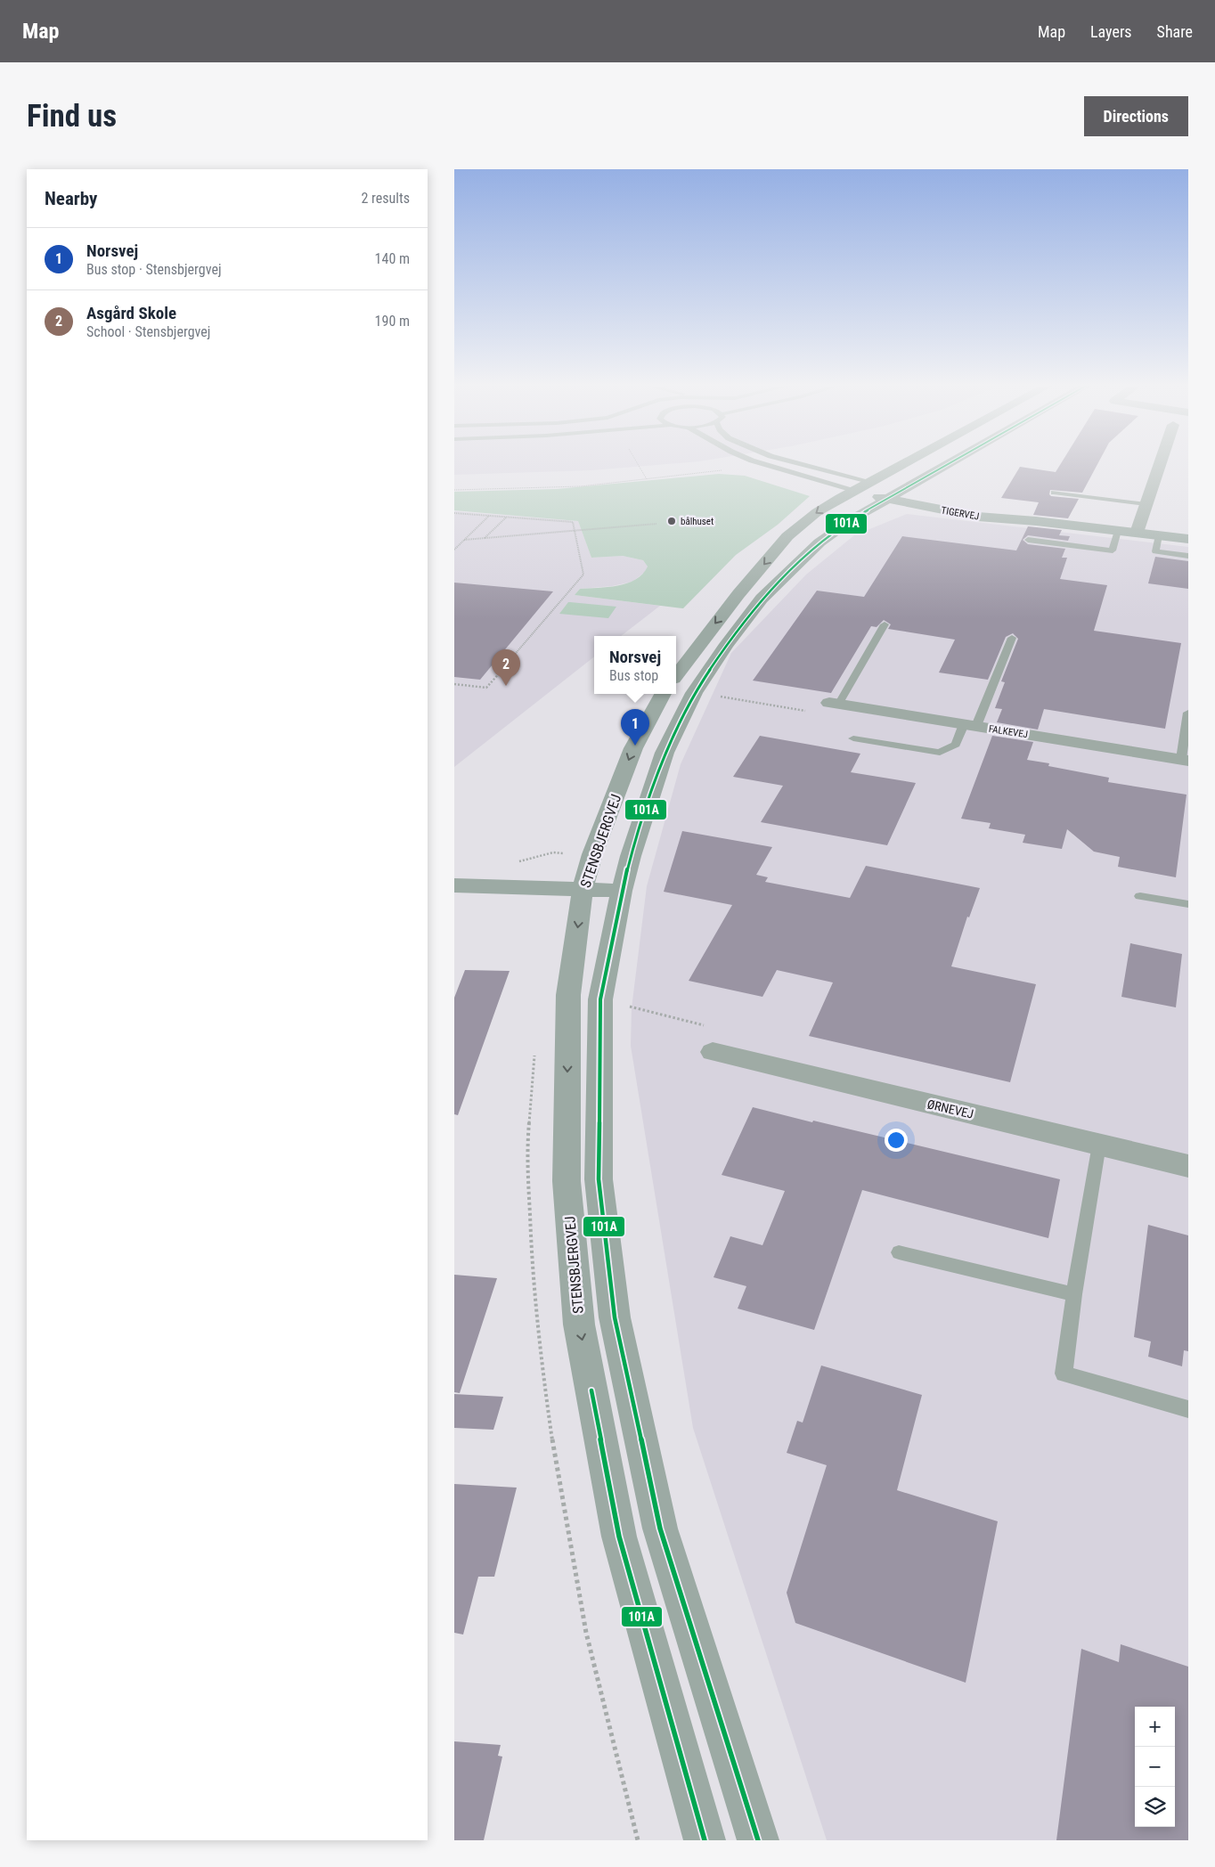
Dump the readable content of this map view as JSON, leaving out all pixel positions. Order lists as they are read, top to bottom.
{
  "streets": {
    "street": [
      "TIGERVEJ",
      "FALKEVEJ",
      "STENSBJERGVEJ",
      "ØRNEVEJ"
    ]
  },
  "places": ["bålhuset"],
  "lines": ["transit line 101A"],
  "page": {
    "header": "Map",
    "nav": ["Map", "Layers", "Share"],
    "buttons": "Directions",
    "title": "Find us",
    "heading": ["Nearby", "2 results"],
    "list": [
      {
        "mark": "1",
        "name": "Norsvej",
        "note": "Bus stop · Stensbjergvej",
        "value": "140 m"
      },
      {
        "mark": "2",
        "name": "Asgård Skole",
        "note": "School · Stensbjergvej",
        "value": "190 m"
      }
    ],
    "popup": ["Norsvej", "Bus stop"],
    "pins": ["2", "1"],
    "map_buttons": ["+", "−"]
  }
}
